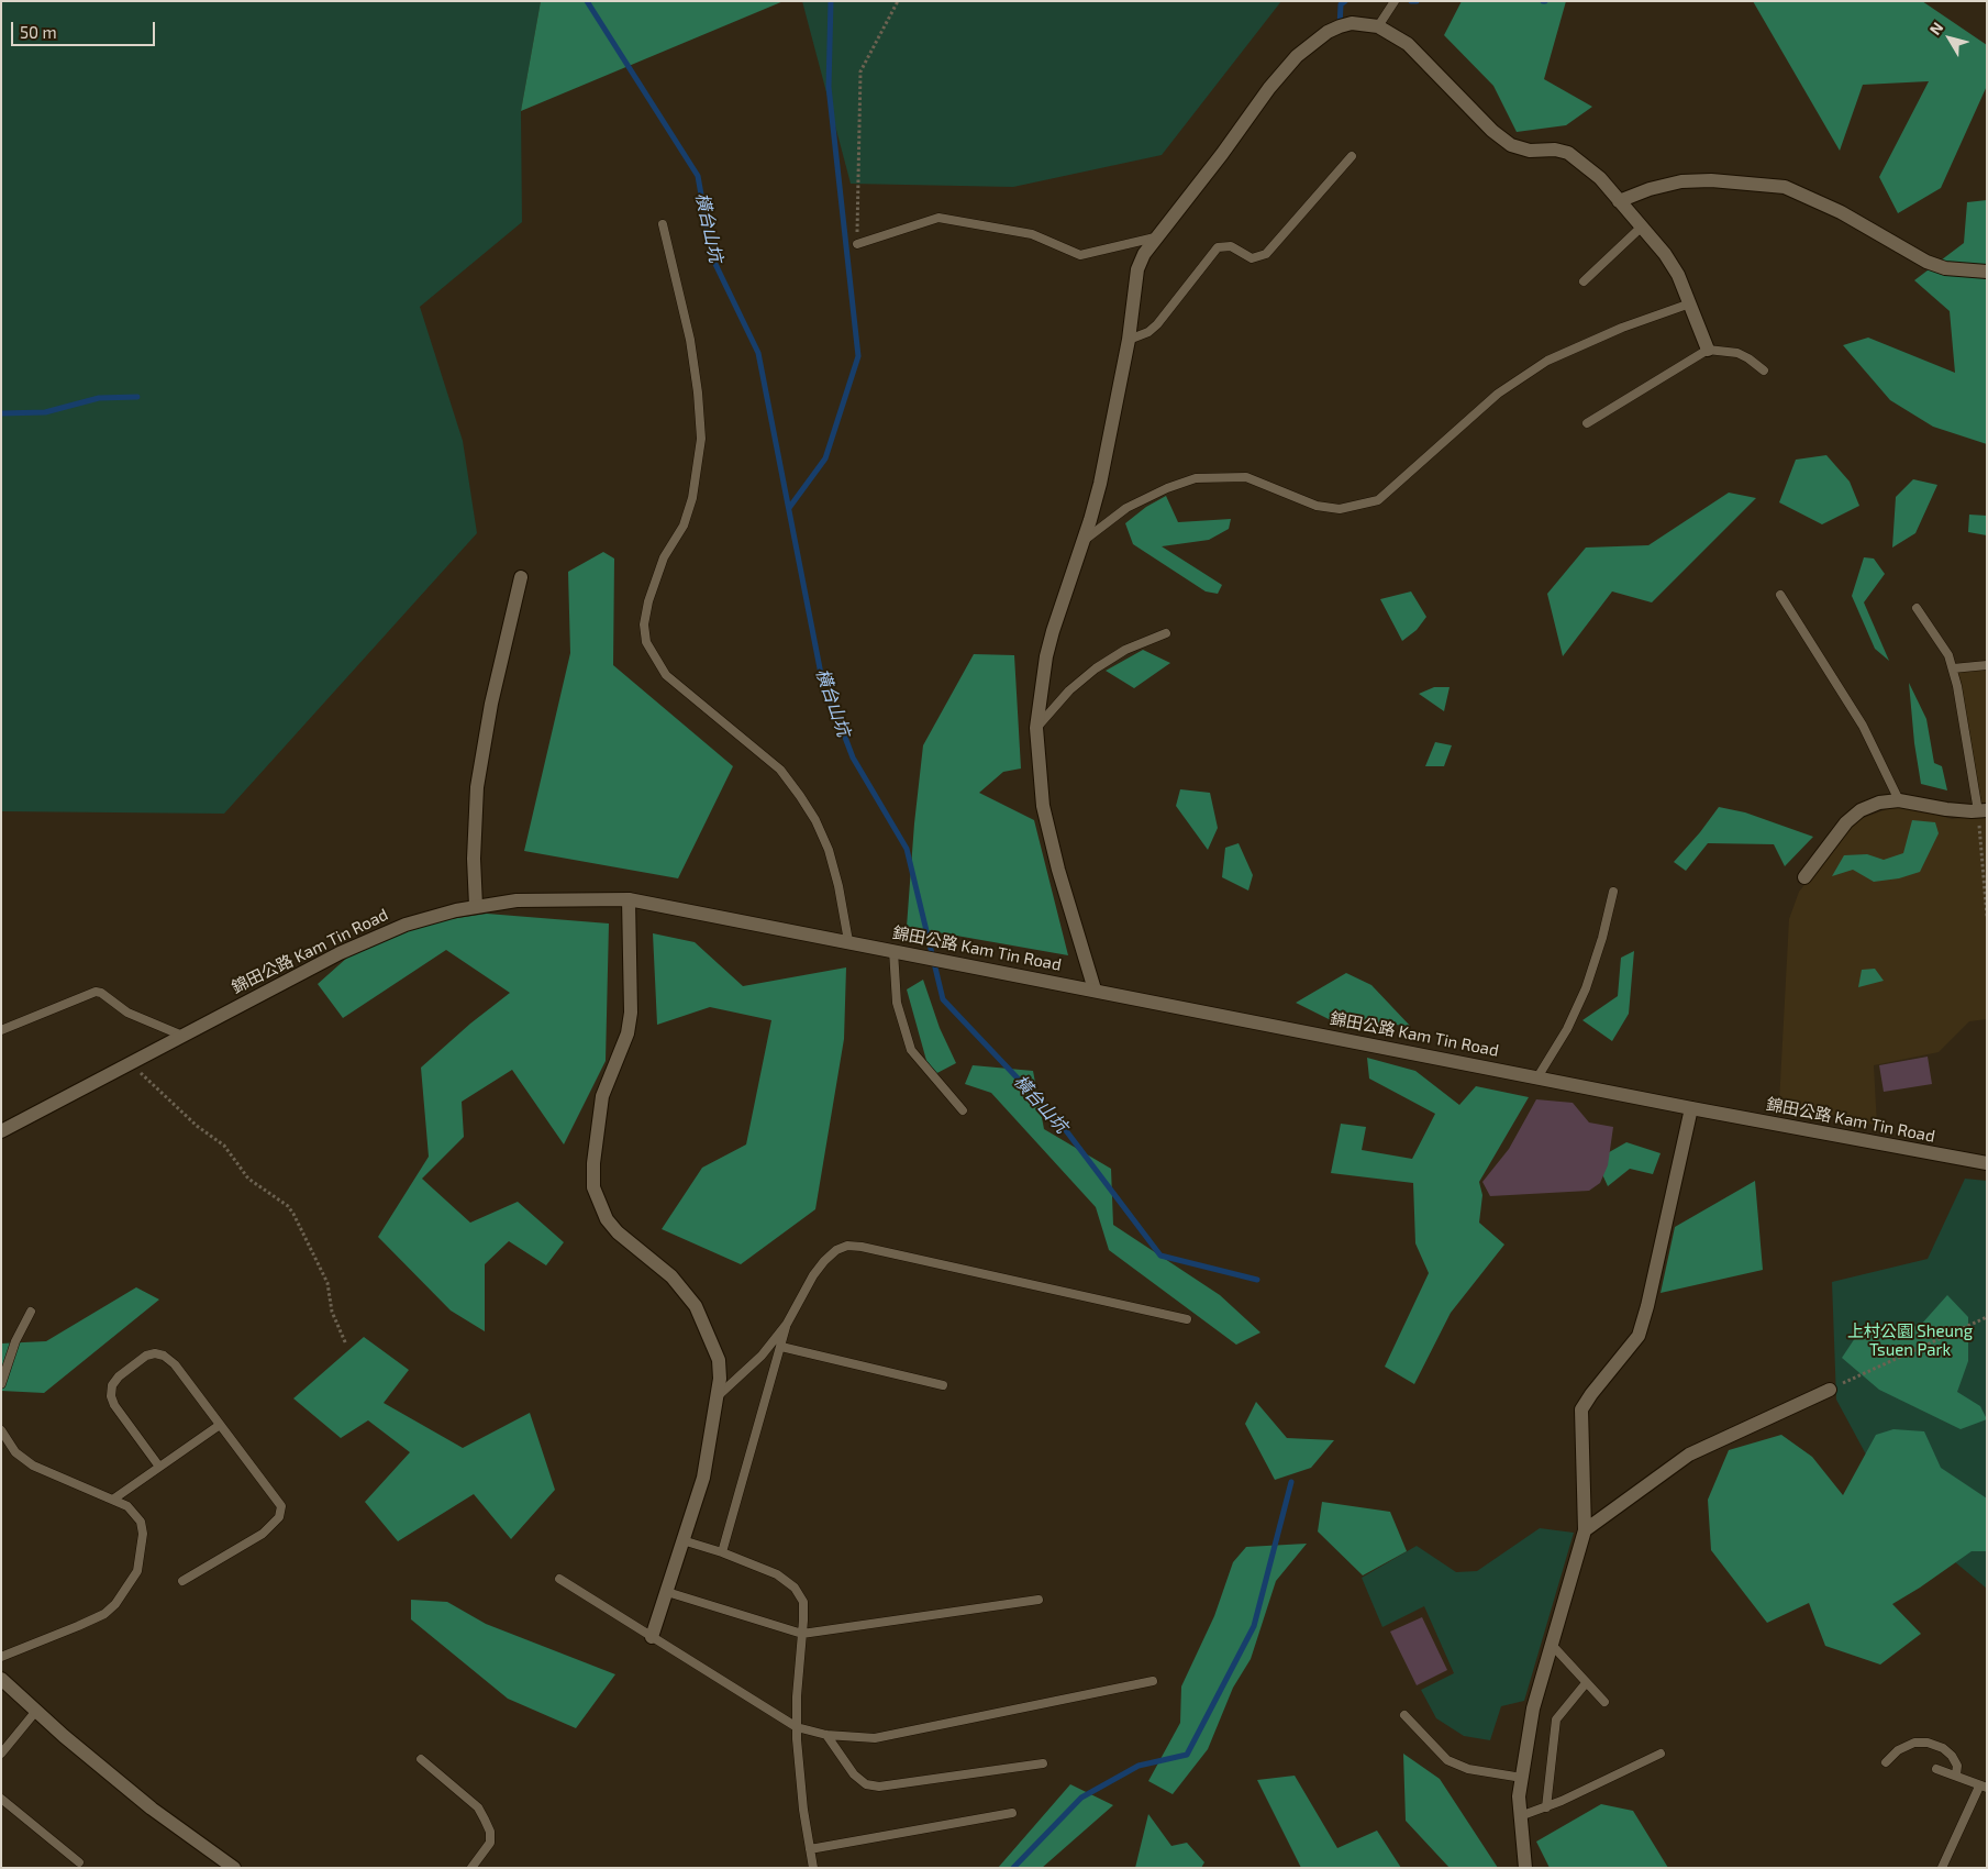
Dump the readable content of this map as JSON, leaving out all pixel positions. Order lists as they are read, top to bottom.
{
  "streets": {
    "street": ["錦田公路 Kam Tin Road"]
  },
  "water": ["橫台山坑"],
  "parks": ["上村公園 Sheung Tsuen Park"],
  "scale_bar": "50 m",
  "north": "top left"
}
